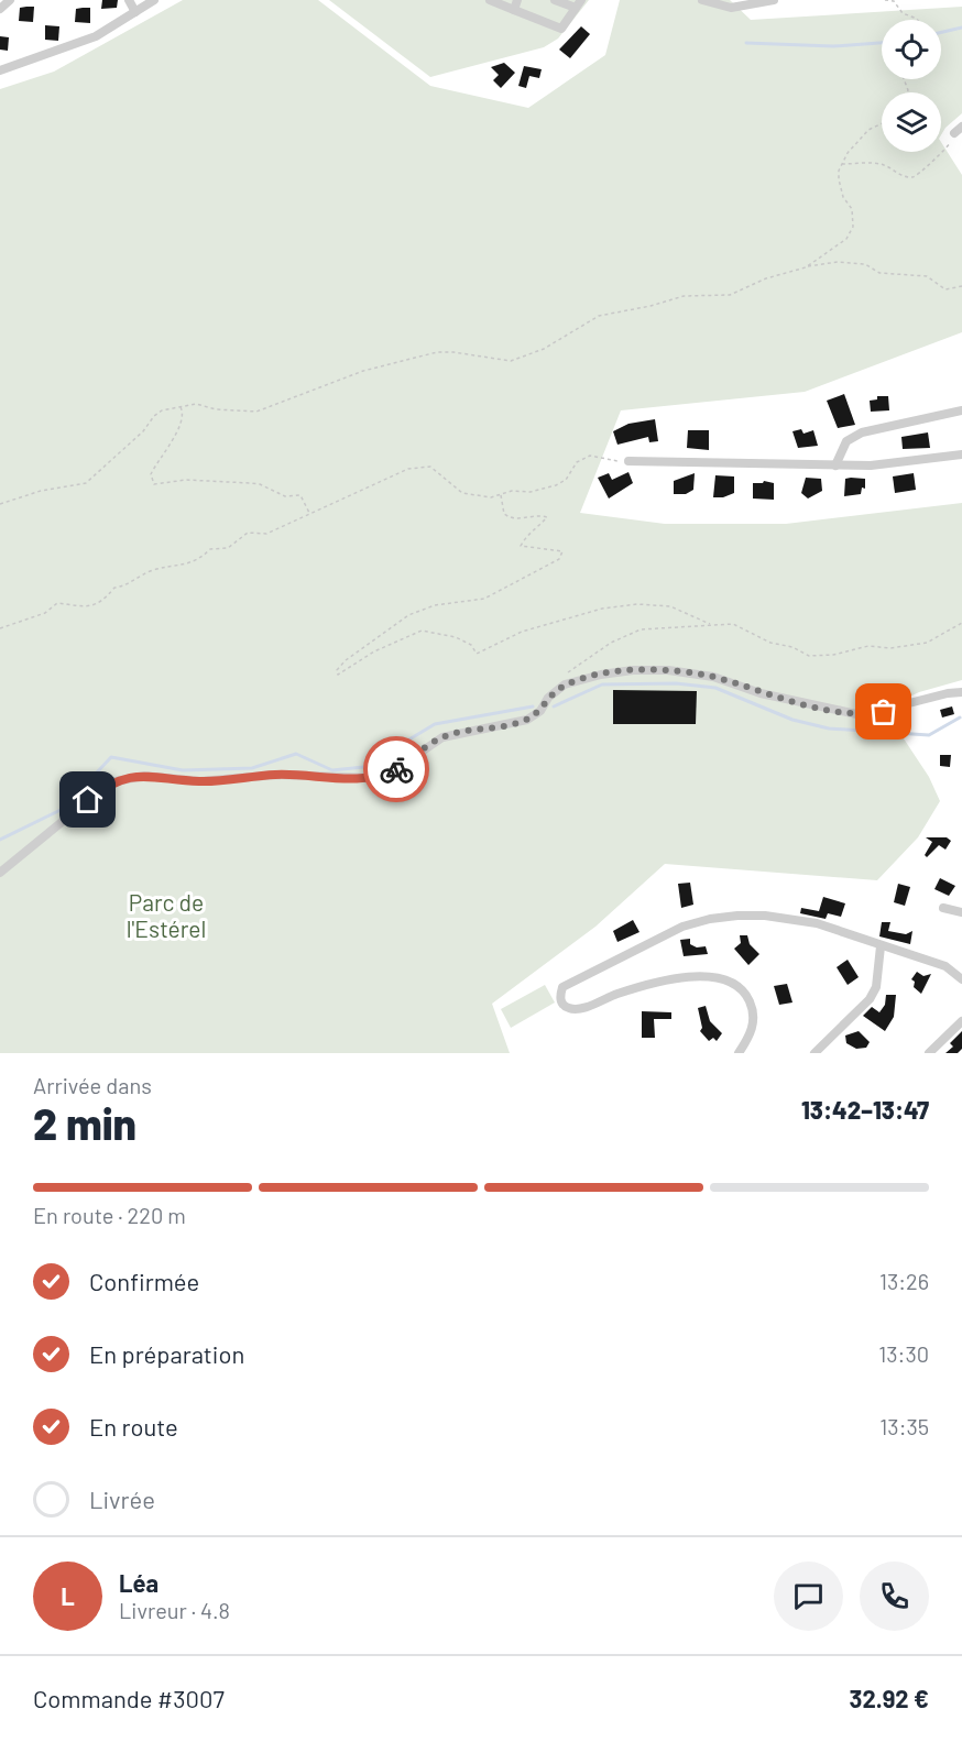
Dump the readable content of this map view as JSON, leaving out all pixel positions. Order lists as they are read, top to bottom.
{
  "parks": ["Parc de l'Estérel"],
  "page": {
    "heading": ["2 min", "Arrivée dans", "13:42–13:47"],
    "panel": [
      "Léa",
      "Livreur · 4.8",
      "Commande #3007",
      "32.92 €"
    ],
    "bar": "En route · 220 m",
    "list": [
      ["Confirmée", "13:26"],
      ["En préparation", "13:30"],
      ["En route", "13:35"],
      "Livrée"
    ],
    "round": "L"
  }
}
